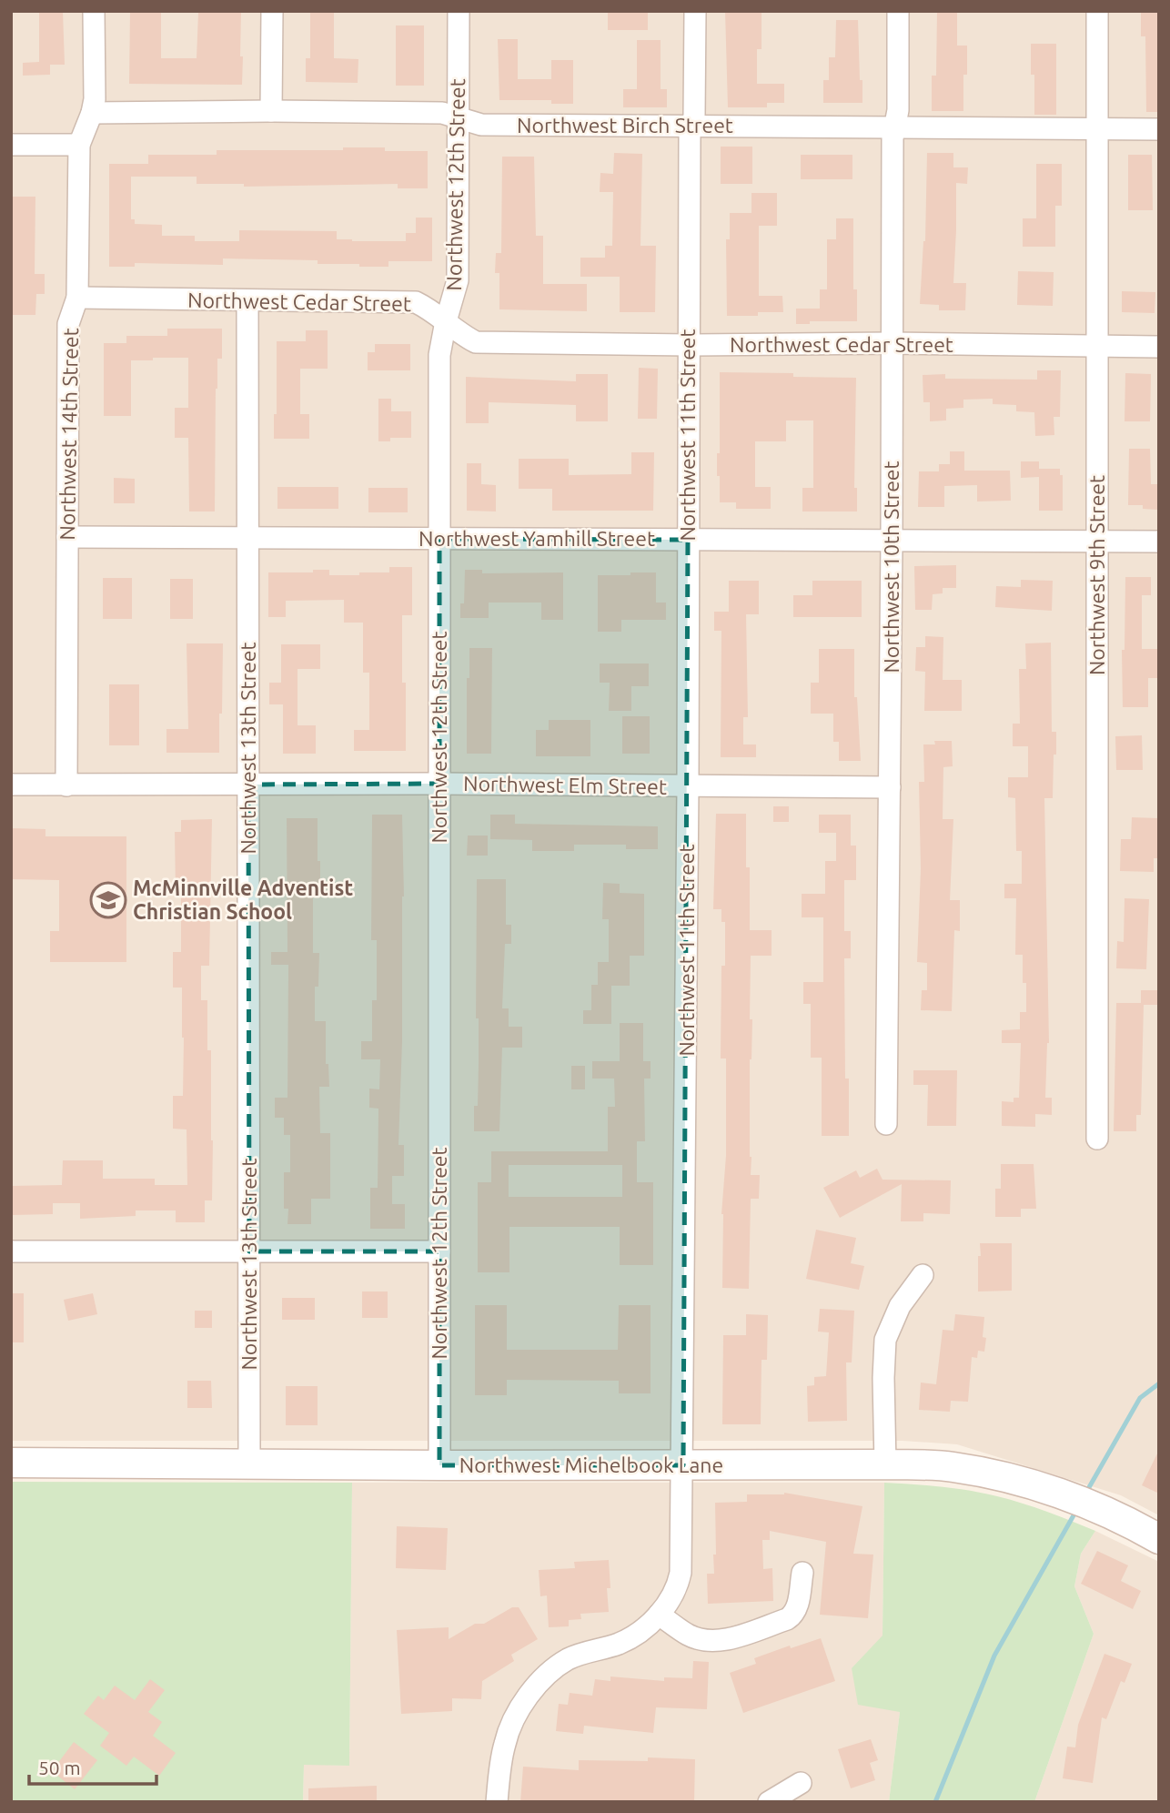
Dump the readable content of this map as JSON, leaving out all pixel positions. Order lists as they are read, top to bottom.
{
  "streets": {
    "street": [
      "Northwest Birch Street",
      "Northwest 12th Street",
      "Northwest Cedar Street",
      "Northwest 14th Street",
      "Northwest 11th Street",
      "Northwest Yamhill Street",
      "Northwest 10th Street",
      "Northwest 9th Street",
      "Northwest 13th Street",
      "Northwest Elm Street",
      "Northwest Michelbook Lane"
    ]
  },
  "crossings": [
    ["Northwest Birch Street", "Northwest 12th Street"],
    ["Northwest Birch Street", "Northwest 14th Street"],
    ["Northwest Birch Street", "Northwest 11th Street"],
    ["Northwest Birch Street", "Northwest 10th Street"],
    ["Northwest Birch Street", "Northwest 9th Street"],
    ["Northwest 12th Street", "Northwest Cedar Street"],
    ["Northwest 12th Street", "Northwest Yamhill Street"],
    ["Northwest 12th Street", "Northwest Elm Street"],
    ["Northwest 12th Street", "Northwest Michelbook Lane"],
    ["Northwest Cedar Street", "Northwest 14th Street"],
    ["Northwest Cedar Street", "Northwest 11th Street"],
    ["Northwest Cedar Street", "Northwest 10th Street"],
    ["Northwest Cedar Street", "Northwest 9th Street"],
    ["Northwest Cedar Street", "Northwest 13th Street"],
    ["Northwest 14th Street", "Northwest Yamhill Street"],
    ["Northwest 14th Street", "Northwest Elm Street"],
    ["Northwest 11th Street", "Northwest Yamhill Street"],
    ["Northwest 11th Street", "Northwest Elm Street"],
    ["Northwest 11th Street", "Northwest Michelbook Lane"],
    ["Northwest Yamhill Street", "Northwest 10th Street"],
    ["Northwest Yamhill Street", "Northwest 9th Street"],
    ["Northwest Yamhill Street", "Northwest 13th Street"],
    ["Northwest 10th Street", "Northwest Elm Street"],
    ["Northwest 13th Street", "Northwest Elm Street"],
    ["Northwest 13th Street", "Northwest Michelbook Lane"]
  ],
  "places": {
    "school or university": ["McMinnville Adventist Christian School"]
  },
  "scale_bar": "50 m"
}
